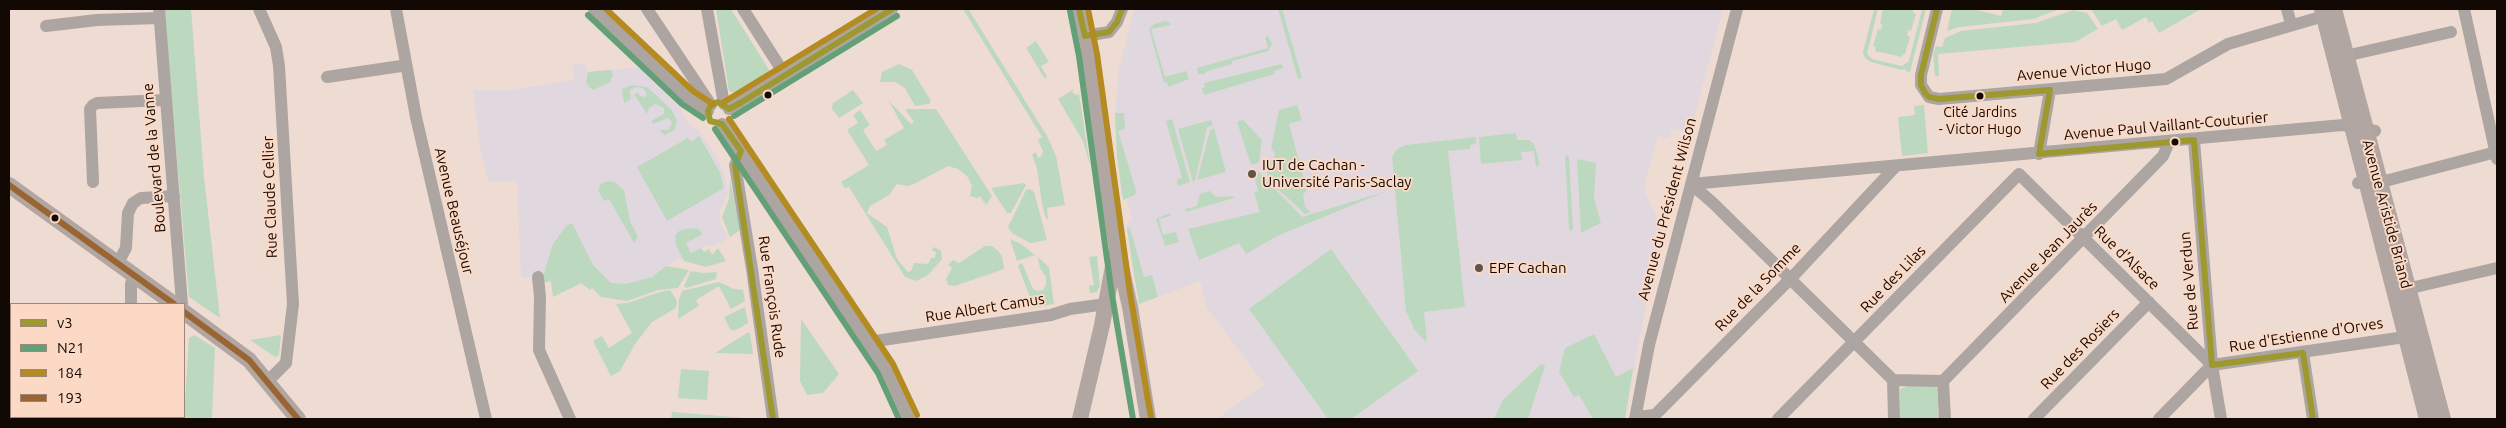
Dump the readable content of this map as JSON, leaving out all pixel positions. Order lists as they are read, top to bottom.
{
  "streets": {
    "main road": ["Avenue Aristide Briand"],
    "street": [
      "Avenue Victor Hugo",
      "Avenue Paul Vaillant-Couturier",
      "Boulevard de la Vanne",
      "Rue Claude Cellier",
      "Avenue du Président Wilson",
      "Avenue Beauséjour",
      "Avenue Jean Jaurès",
      "Rue d'Alsace",
      "Rue des Lilas",
      "Rue de Verdun",
      "Rue de la Somme",
      "Rue François Rude",
      "Rue Albert Camus",
      "Rue d'Estienne d'Orves",
      "Rue des Rosiers"
    ]
  },
  "crossings": [
    ["Avenue Victor Hugo", "Avenue Aristide Briand"],
    ["Avenue Paul Vaillant-Couturier", "Avenue du Président Wilson"],
    ["Avenue Paul Vaillant-Couturier", "Avenue Aristide Briand"],
    ["Avenue Paul Vaillant-Couturier", "Avenue Jean Jaurès"],
    ["Avenue Paul Vaillant-Couturier", "Rue de Verdun"],
    ["Avenue Paul Vaillant-Couturier", "Rue de la Somme"],
    ["Avenue du Président Wilson", "Rue de la Somme"],
    ["Avenue Aristide Briand", "Rue d'Estienne d'Orves"],
    ["Avenue Jean Jaurès", "Rue d'Alsace"],
    ["Rue d'Alsace", "Rue des Lilas"],
    ["Rue d'Alsace", "Rue de Verdun"],
    ["Rue d'Alsace", "Rue d'Estienne d'Orves"],
    ["Rue d'Alsace", "Rue des Rosiers"],
    ["Rue de Verdun", "Rue d'Estienne d'Orves"]
  ],
  "places": ["Cité Jardins - Victor Hugo", "IUT de Cachan - Université Paris-Saclay", "EPF Cachan"],
  "lines": [
    "transit line v3",
    "transit line 184",
    "transit line N21",
    "transit line 193"
  ],
  "legend": [
    "v3",
    "N21",
    "184",
    "193"
  ]
}
